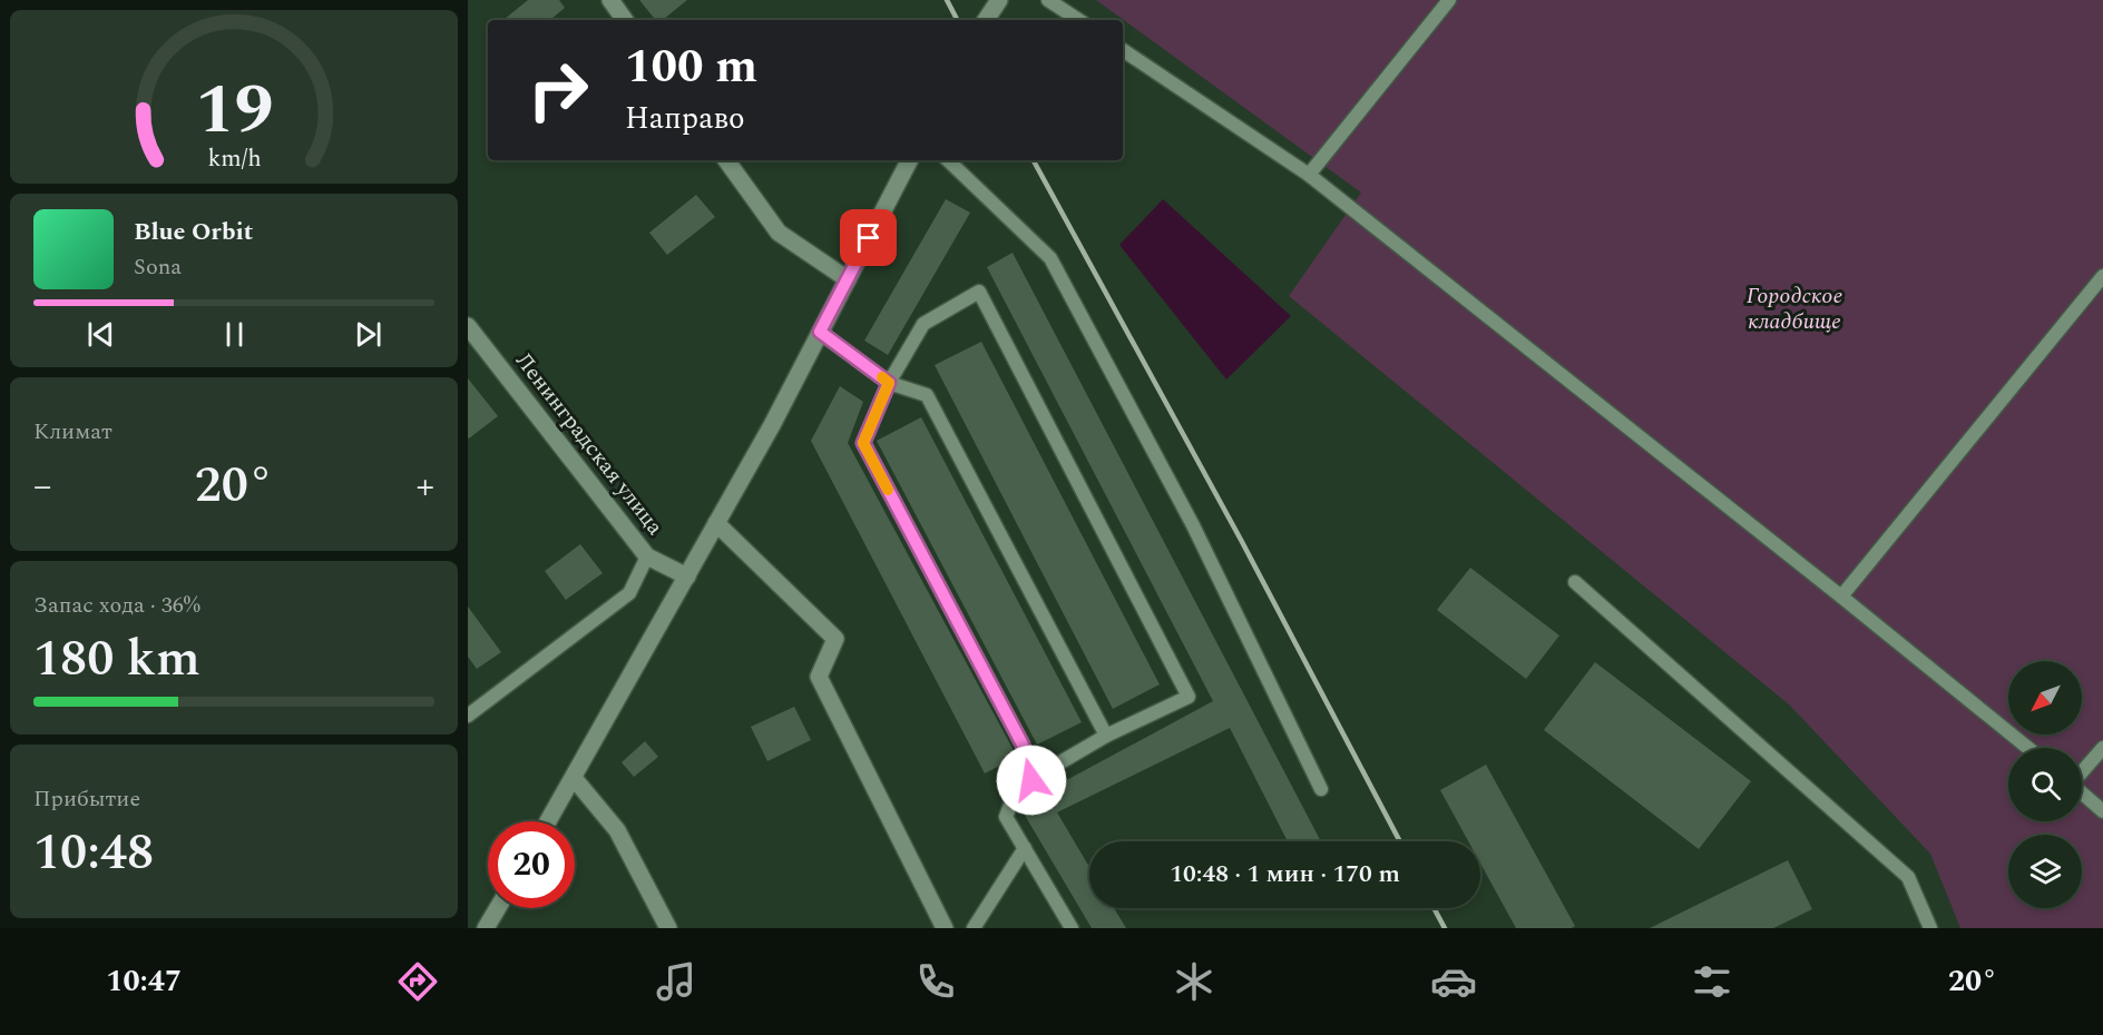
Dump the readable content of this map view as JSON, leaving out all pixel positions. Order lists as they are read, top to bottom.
{
  "streets": {
    "street": ["Ленинградская улица"]
  },
  "parks": ["Городское кладбище"],
  "north": "bottom left",
  "page": {
    "turn": ["100 m", "Направо"],
    "song": ["Blue Orbit", "Sona"],
    "tile": [
      "Климат",
      ["Запас хода · 36%", "180 km"],
      ["Прибытие", "10:48"]
    ],
    "heat": ["−", "20°", "+"],
    "limit": "20",
    "trip": "10:48 · 1 мин · 170 m",
    "tabs": ["10:47", "20°"],
    "gauge": ["19", "km/h"]
  }
}
